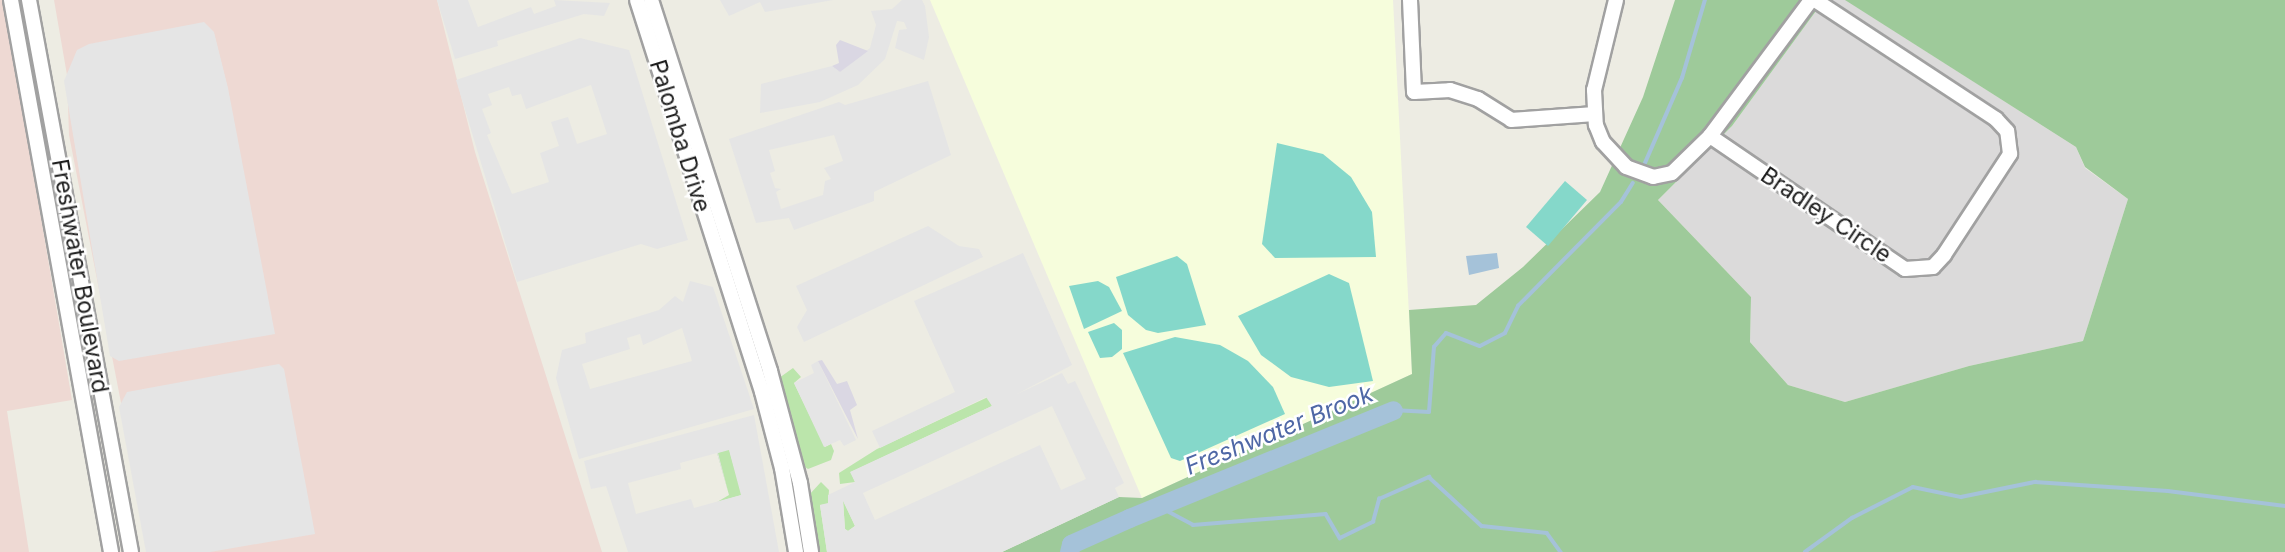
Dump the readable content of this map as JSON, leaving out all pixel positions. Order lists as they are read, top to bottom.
{
  "streets": {
    "street": ["Palomba Drive", "Bradley Circle", "Freshwater Boulevard"]
  },
  "water": ["Freshwater Brook"]
}
